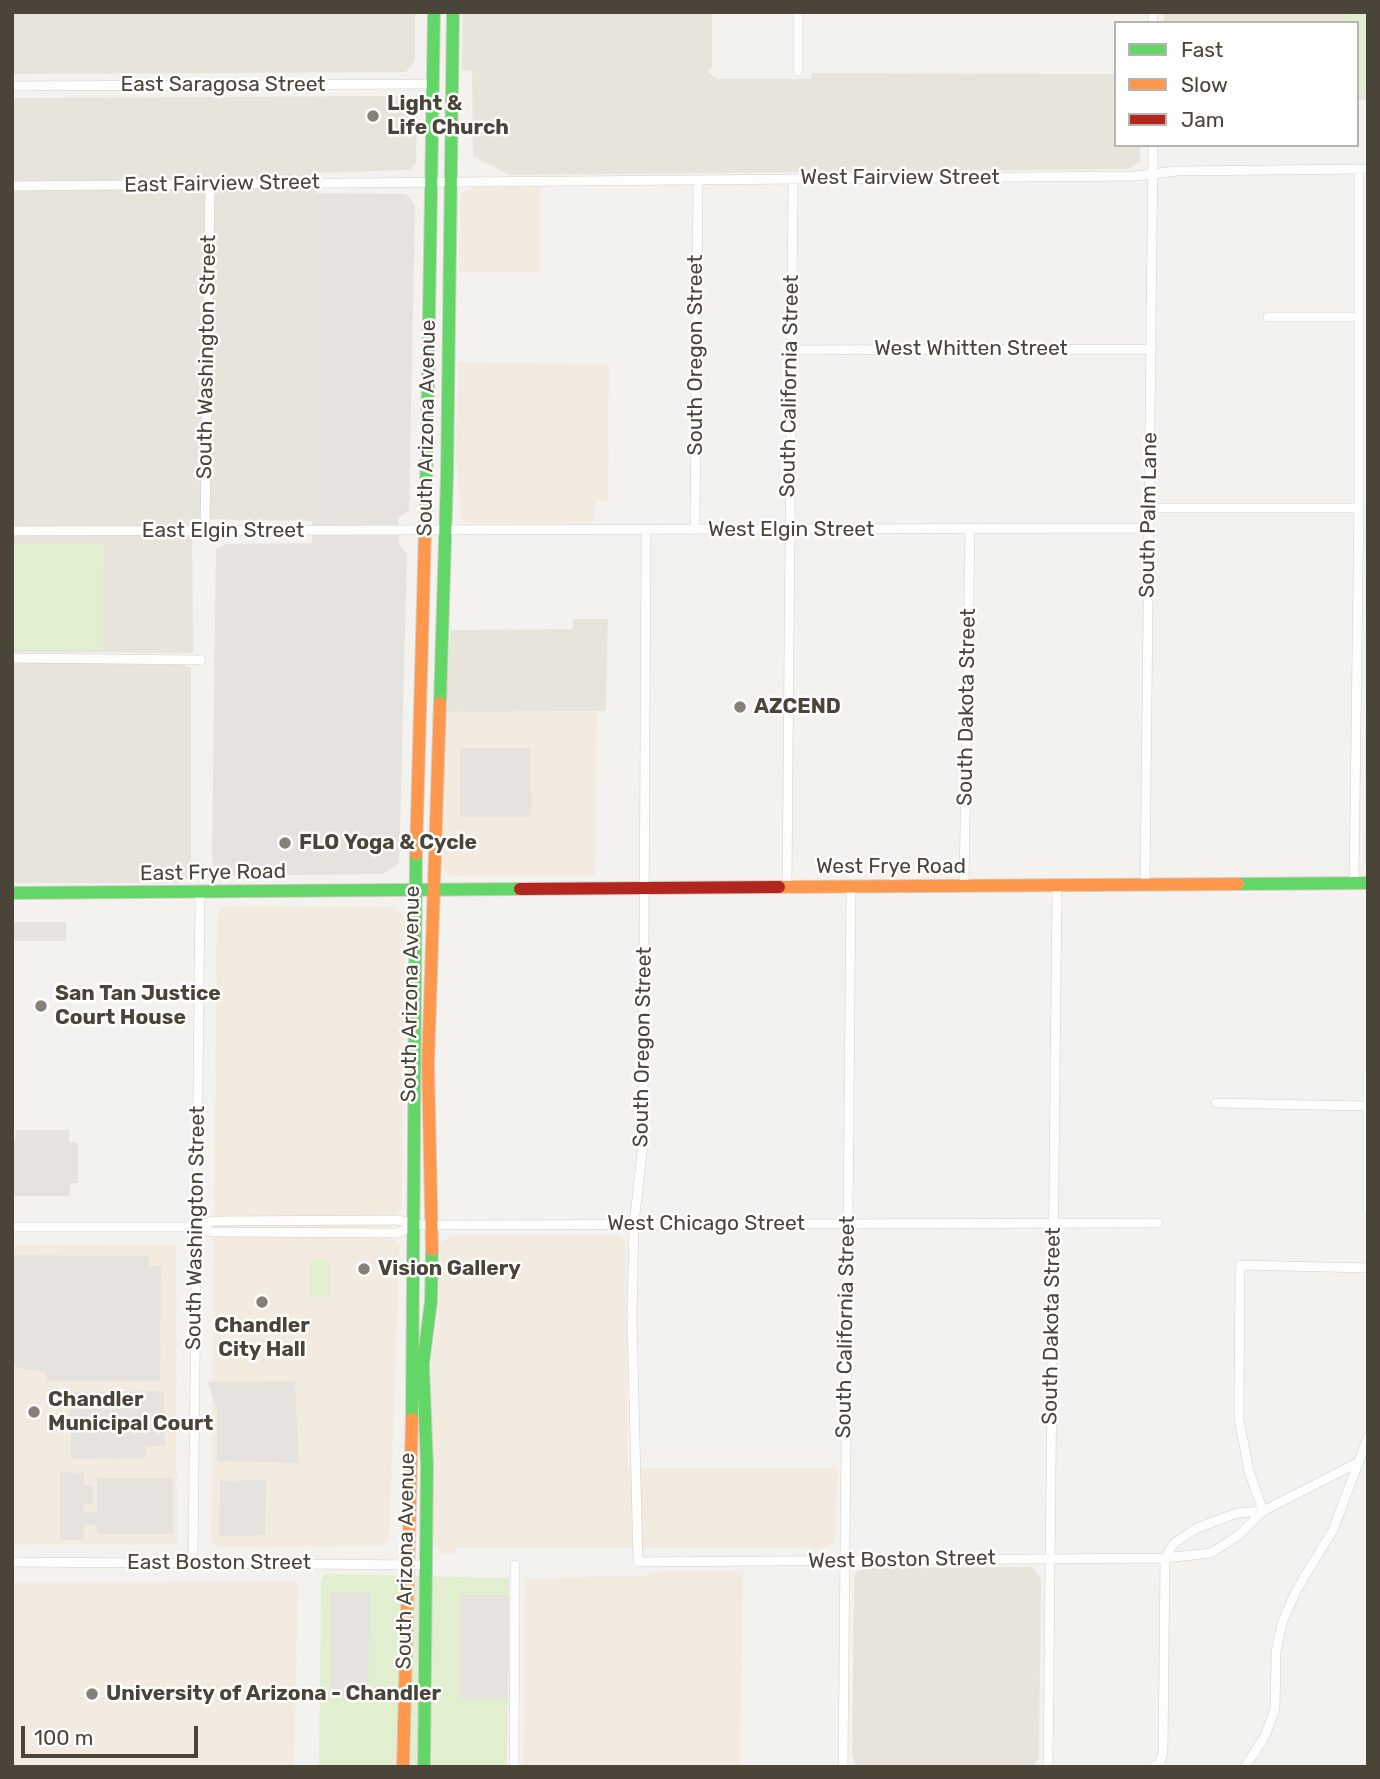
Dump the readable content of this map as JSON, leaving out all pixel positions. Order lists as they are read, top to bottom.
{
  "streets": {
    "main road": ["South Arizona Avenue", "West Frye Road", "East Frye Road"],
    "street": [
      "East Saragosa Street",
      "West Fairview Street",
      "East Fairview Street",
      "West Whitten Street",
      "South Oregon Street",
      "South Washington Street",
      "South California Street",
      "South Palm Lane",
      "West Elgin Street",
      "East Elgin Street",
      "South Dakota Street",
      "West Chicago Street",
      "West Boston Street",
      "East Boston Street"
    ]
  },
  "crossings": [
    ["East Saragosa Street", "South Arizona Avenue"],
    ["West Fairview Street", "East Fairview Street"],
    ["West Fairview Street", "South Oregon Street"],
    ["West Fairview Street", "South California Street"],
    ["West Fairview Street", "South Arizona Avenue"],
    ["West Fairview Street", "South Palm Lane"],
    ["East Fairview Street", "South Washington Street"],
    ["East Fairview Street", "South Arizona Avenue"],
    ["West Whitten Street", "South California Street"],
    ["West Whitten Street", "South Palm Lane"],
    ["South Oregon Street", "West Elgin Street"],
    ["South Oregon Street", "West Frye Road"],
    ["South Oregon Street", "West Chicago Street"],
    ["South Oregon Street", "West Boston Street"],
    ["South Washington Street", "East Elgin Street"],
    ["South Washington Street", "East Frye Road"],
    ["South Washington Street", "West Chicago Street"],
    ["South Washington Street", "East Boston Street"],
    ["South California Street", "West Elgin Street"],
    ["South California Street", "West Frye Road"],
    ["South California Street", "West Chicago Street"],
    ["South California Street", "West Boston Street"],
    ["South Arizona Avenue", "West Elgin Street"],
    ["South Arizona Avenue", "East Elgin Street"],
    ["South Arizona Avenue", "West Frye Road"],
    ["South Arizona Avenue", "East Frye Road"],
    ["South Arizona Avenue", "West Chicago Street"],
    ["South Arizona Avenue", "East Boston Street"],
    ["South Palm Lane", "West Elgin Street"],
    ["South Palm Lane", "West Frye Road"],
    ["West Elgin Street", "East Elgin Street"],
    ["West Elgin Street", "South Dakota Street"],
    ["South Dakota Street", "West Frye Road"],
    ["South Dakota Street", "West Chicago Street"],
    ["South Dakota Street", "West Boston Street"],
    ["West Frye Road", "East Frye Road"]
  ],
  "places": [
    "Light & Life Church",
    "AZCEND",
    "FLO Yoga & Cycle",
    "San Tan Justice Court House",
    "Vision Gallery",
    "Chandler City Hall",
    "Chandler Municipal Court",
    "University of Arizona - Chandler"
  ],
  "legend": ["Fast", "Slow", "Jam"],
  "scale_bar": "100 m"
}
